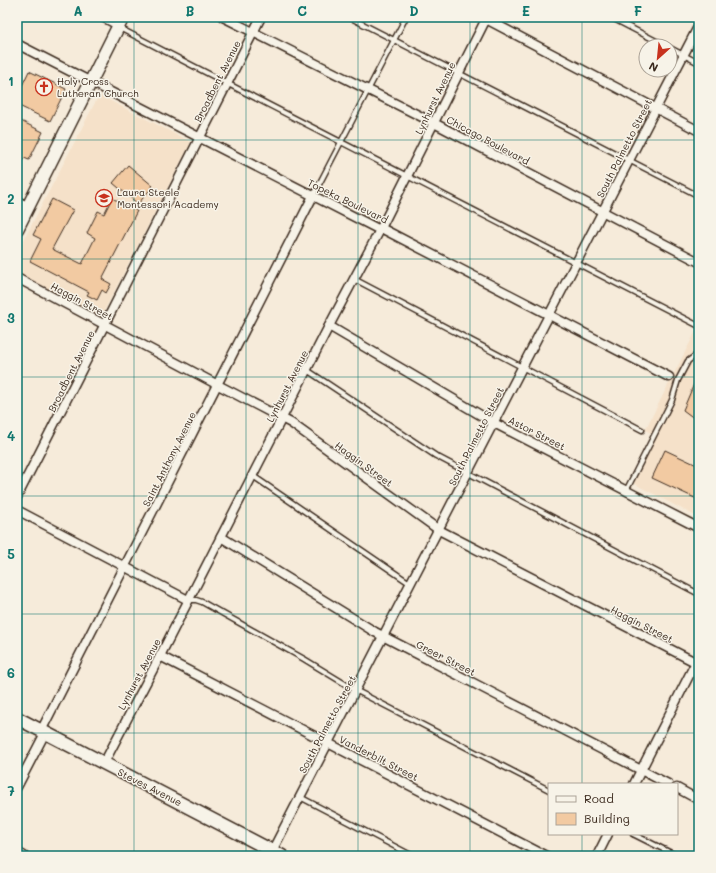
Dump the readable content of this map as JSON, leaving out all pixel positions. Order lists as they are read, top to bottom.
{
  "streets": {
    "street": [
      "Broadbent Avenue",
      "Lynhurst Avenue",
      "Chicago Boulevard",
      "South Palmetto Street",
      "Topeka Boulevard",
      "Haggin Street",
      "Astor Street",
      "Saint Anthony Avenue",
      "Greer Street",
      "Vanderbilt Street",
      "Steves Avenue"
    ]
  },
  "crossings": [
    ["Broadbent Avenue", "Chicago Boulevard"],
    ["Broadbent Avenue", "Topeka Boulevard"],
    ["Broadbent Avenue", "Haggin Street"],
    ["Lynhurst Avenue", "Chicago Boulevard"],
    ["Lynhurst Avenue", "Topeka Boulevard"],
    ["Lynhurst Avenue", "Haggin Street"],
    ["Lynhurst Avenue", "Astor Street"],
    ["Lynhurst Avenue", "Greer Street"],
    ["Lynhurst Avenue", "Vanderbilt Street"],
    ["Lynhurst Avenue", "Steves Avenue"],
    ["Chicago Boulevard", "South Palmetto Street"],
    ["South Palmetto Street", "Topeka Boulevard"],
    ["South Palmetto Street", "Haggin Street"],
    ["South Palmetto Street", "Astor Street"],
    ["South Palmetto Street", "Greer Street"],
    ["South Palmetto Street", "Vanderbilt Street"],
    ["South Palmetto Street", "Steves Avenue"],
    ["Topeka Boulevard", "Saint Anthony Avenue"],
    ["Haggin Street", "Saint Anthony Avenue"],
    ["Saint Anthony Avenue", "Steves Avenue"]
  ],
  "places": {
    "church": ["Holy Cross Lutheran Church"],
    "school or university": ["Laura Steele Montessori Academy"]
  },
  "legend": ["Road", "Building"],
  "north": "bottom left",
  "grid": {
    "columns": [
      "A",
      "B",
      "C",
      "D",
      "E",
      "F"
    ],
    "rows": [
      "1",
      "2",
      "3",
      "4",
      "5",
      "6",
      "7"
    ]
  }
}
